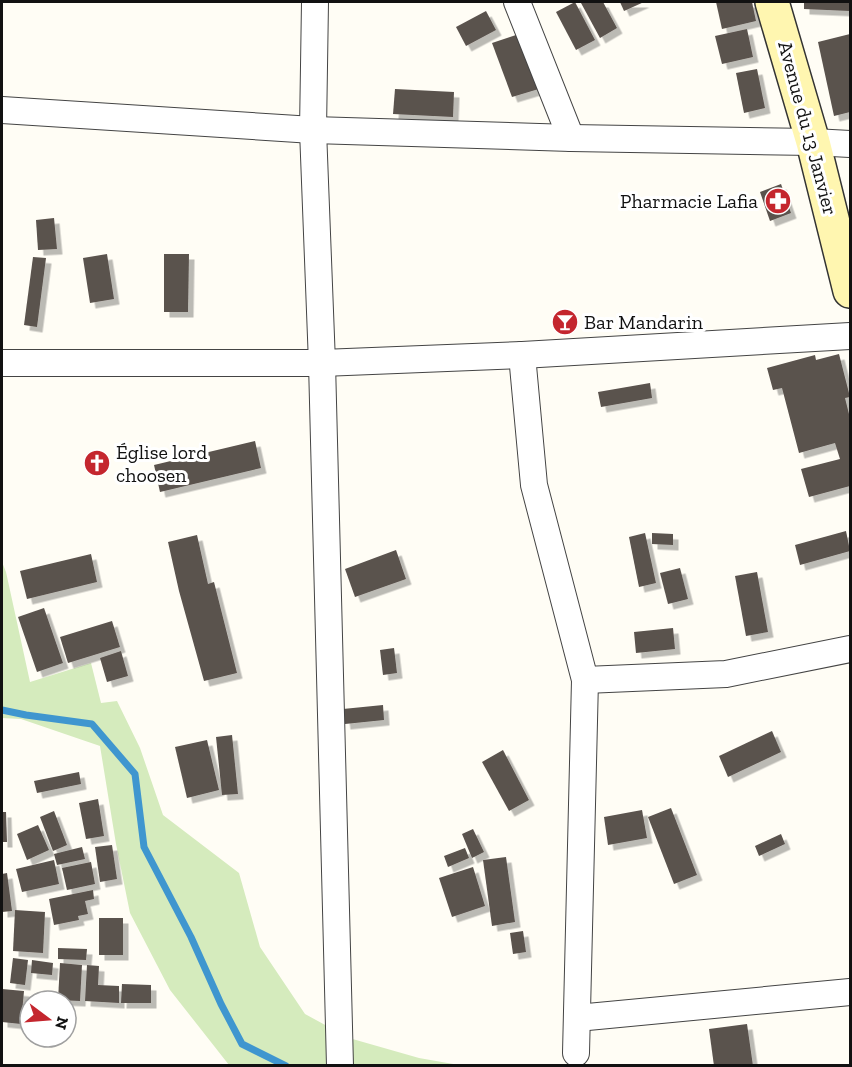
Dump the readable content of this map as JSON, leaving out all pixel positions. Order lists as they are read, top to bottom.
{
  "streets": {
    "main road": ["Avenue du 13 Janvier"]
  },
  "places": {
    "pharmacy": ["Pharmacie Lafia"],
    "bar": ["Bar Mandarin"],
    "church": ["Église lord choosen"]
  },
  "north": "right"
}
